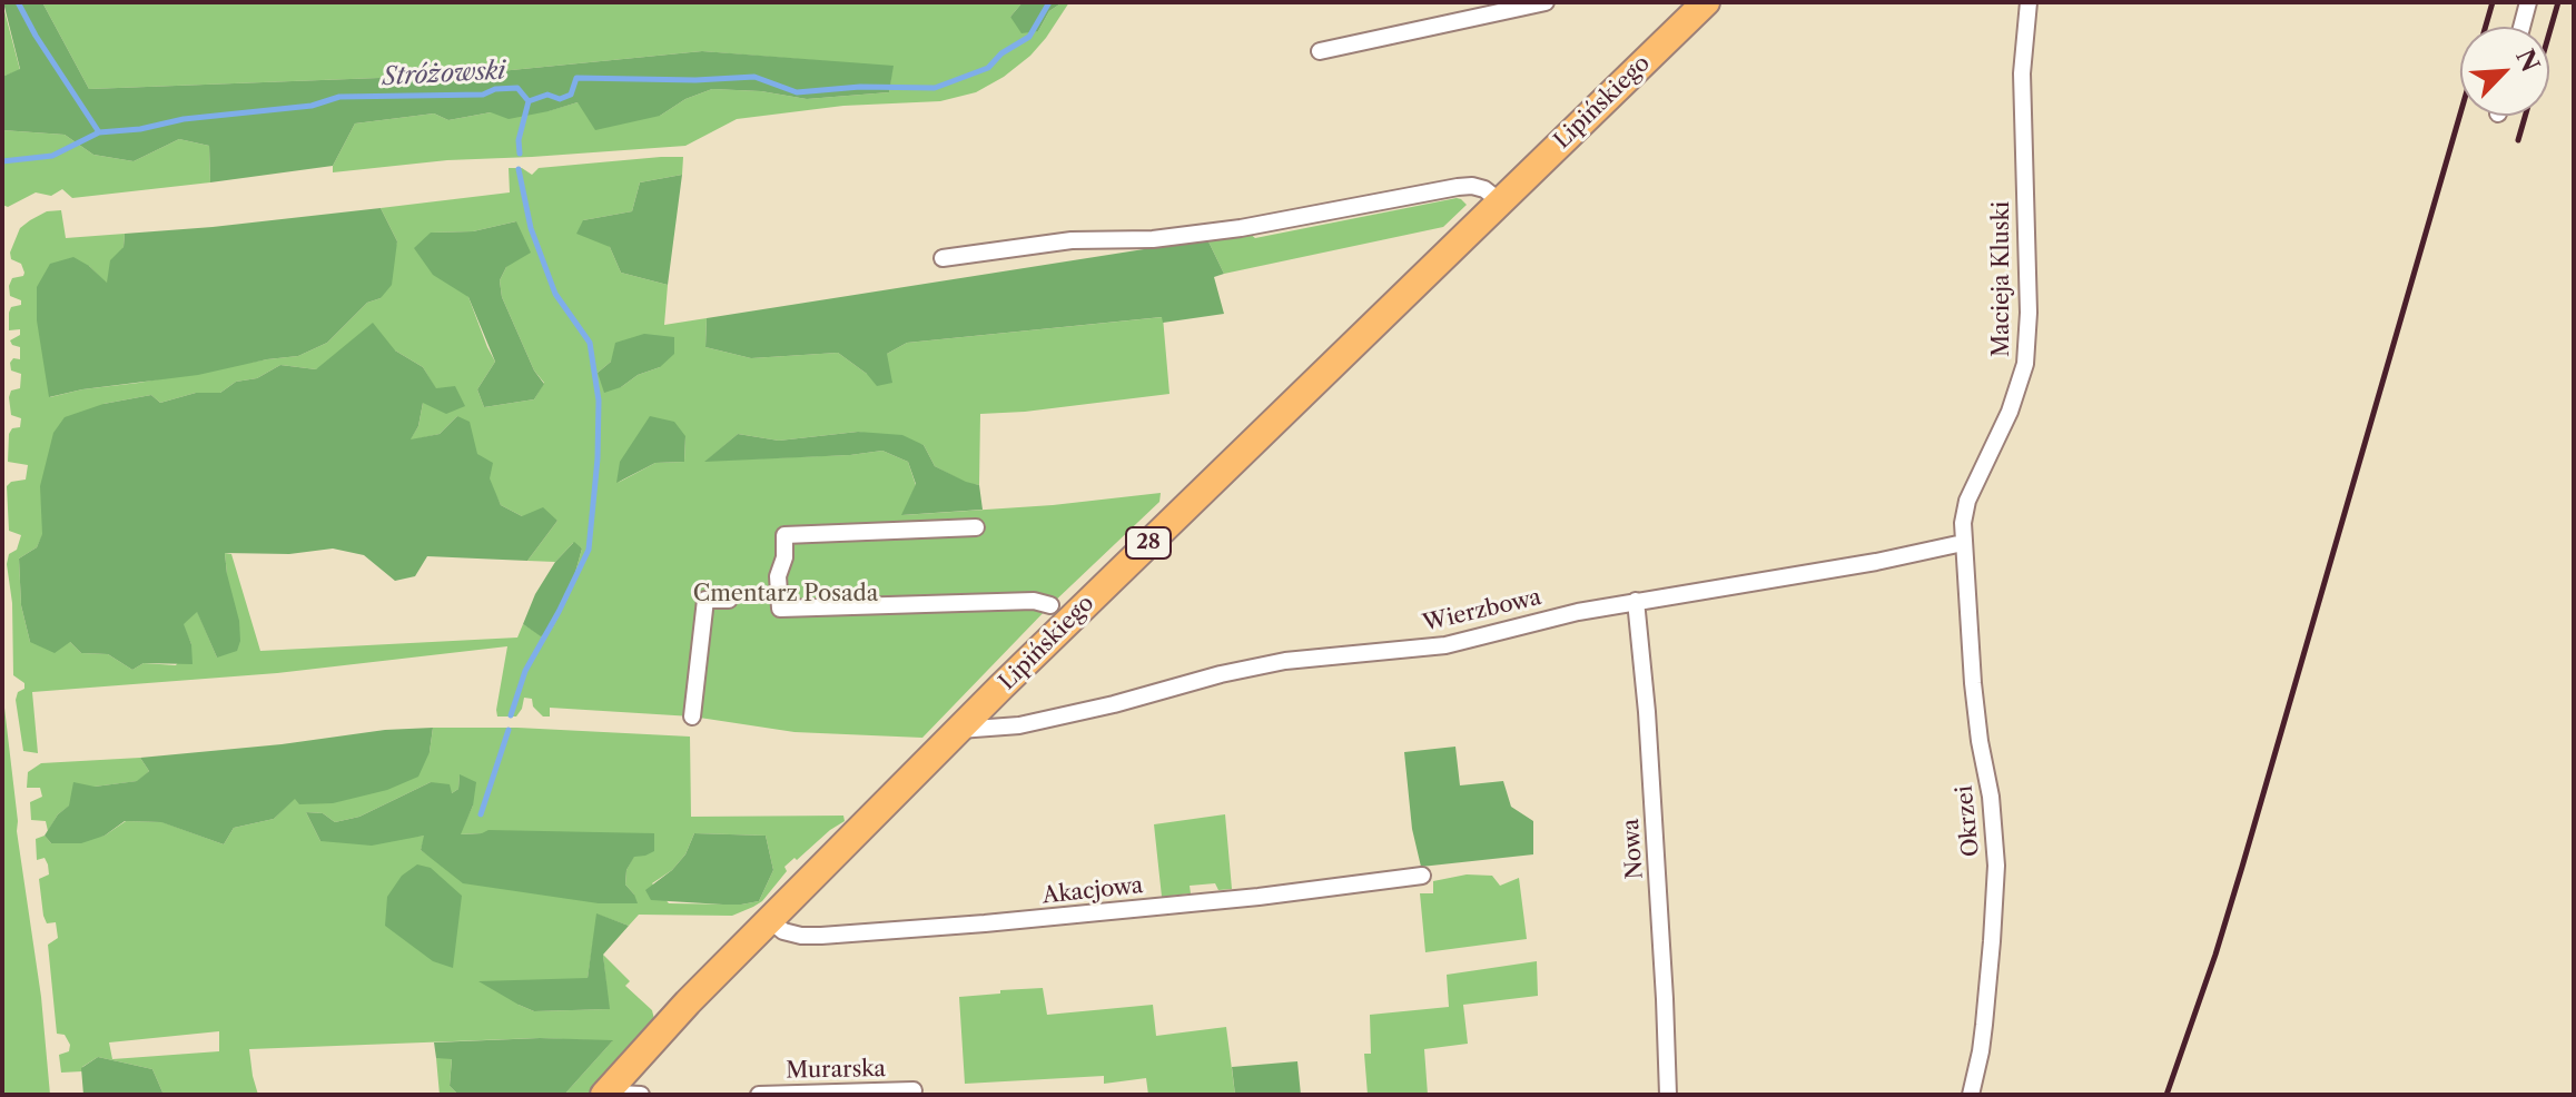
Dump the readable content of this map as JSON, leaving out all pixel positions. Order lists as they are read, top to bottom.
{
  "streets": {
    "main road": ["Lipińskiego", "28"],
    "street": [
      "Macieja Kluski",
      "Wierzbowa",
      "Okrzei",
      "Nowa",
      "Akacjowa",
      "Murarska"
    ]
  },
  "crossings": [
    ["Lipińskiego", "Wierzbowa"],
    ["Lipińskiego", "Akacjowa"],
    ["Macieja Kluski", "Wierzbowa"],
    ["Macieja Kluski", "Okrzei"],
    ["Wierzbowa", "Okrzei"],
    ["Wierzbowa", "Nowa"]
  ],
  "water": ["Stróżowski"],
  "parks": ["Cmentarz Posada"],
  "north": "top right"
}
